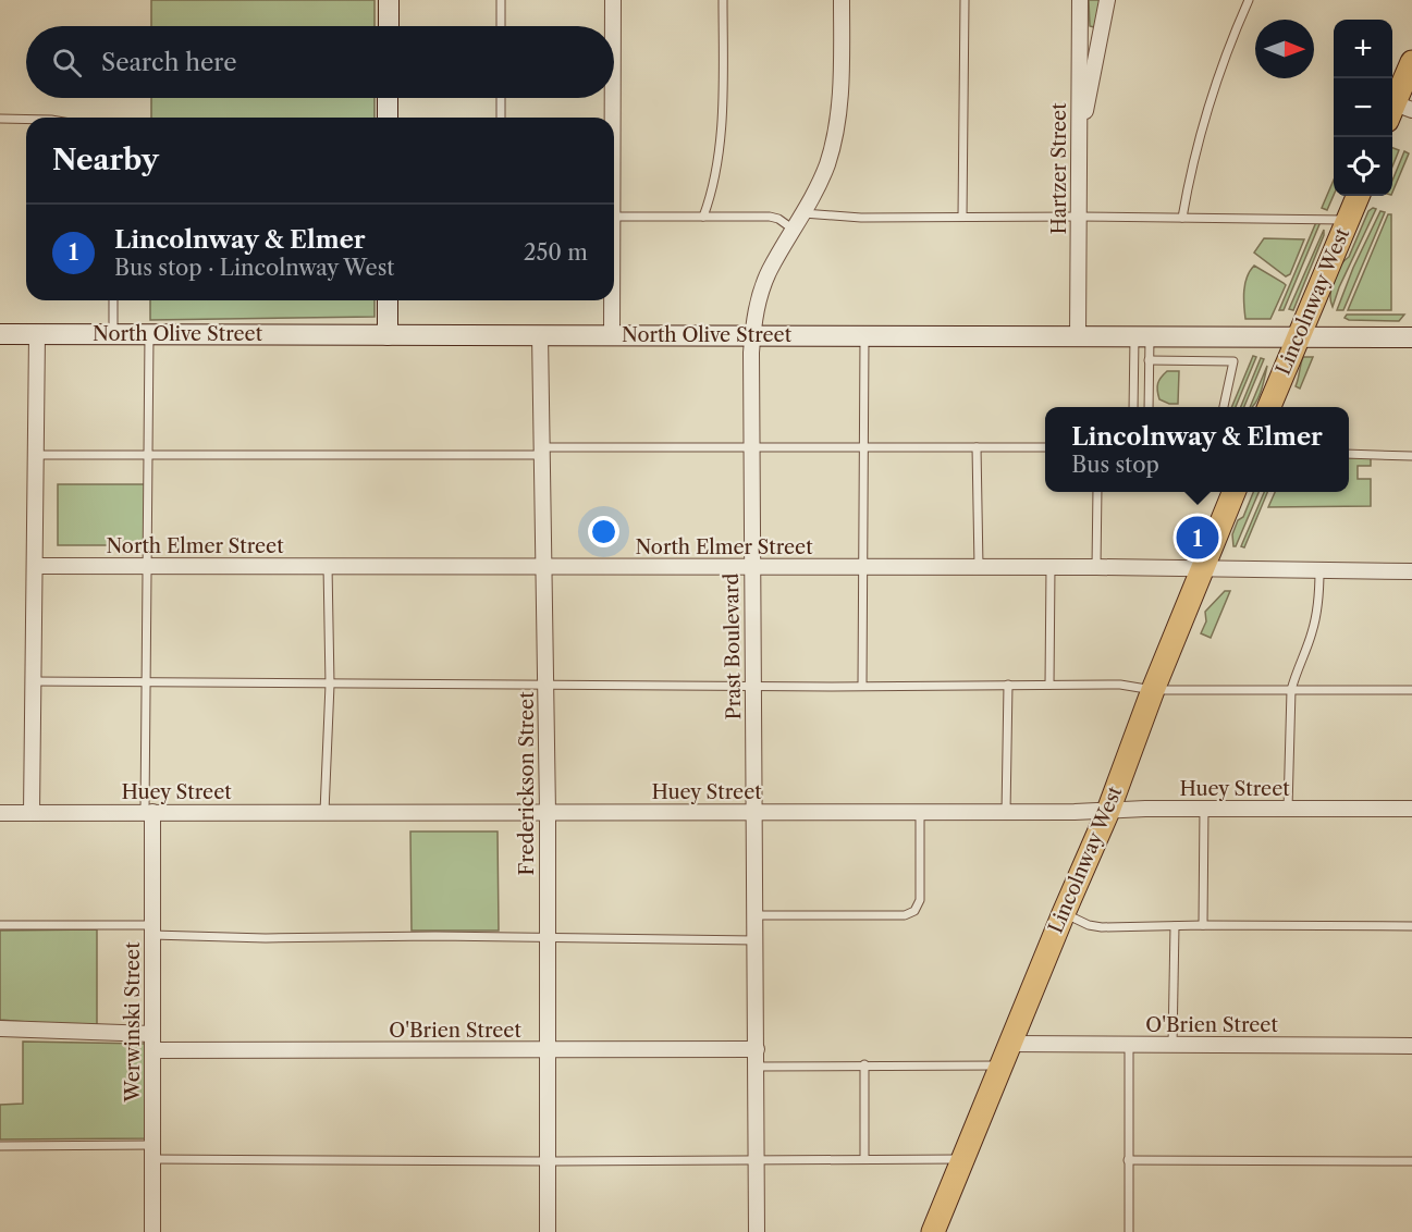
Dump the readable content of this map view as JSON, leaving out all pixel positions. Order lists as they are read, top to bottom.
{
  "streets": {
    "main road": ["Lincolnway West"],
    "street": [
      "Hartzer Street",
      "North Olive Street",
      "North Elmer Street",
      "Prast Boulevard",
      "Frederickson Street",
      "Huey Street",
      "Werwinski Street",
      "O'Brien Street"
    ]
  },
  "crossings": [
    ["Hartzer Street", "North Olive Street"],
    ["Lincolnway West", "North Olive Street"],
    ["Lincolnway West", "North Elmer Street"],
    ["Lincolnway West", "Huey Street"],
    ["Lincolnway West", "O'Brien Street"],
    ["North Olive Street", "Prast Boulevard"],
    ["North Olive Street", "Frederickson Street"],
    ["North Elmer Street", "Prast Boulevard"],
    ["North Elmer Street", "Frederickson Street"],
    ["Prast Boulevard", "Huey Street"],
    ["Prast Boulevard", "O'Brien Street"],
    ["Frederickson Street", "Huey Street"],
    ["Frederickson Street", "O'Brien Street"],
    ["Huey Street", "Werwinski Street"],
    ["Werwinski Street", "O'Brien Street"]
  ],
  "north": "right",
  "page": {
    "map_buttons": ["+", "−"],
    "search": "Search here",
    "heading": "Nearby",
    "list": [
      {
        "mark": "1",
        "name": "Lincolnway & Elmer",
        "note": "Bus stop · Lincolnway West",
        "value": "250 m"
      }
    ],
    "popup": ["Lincolnway & Elmer", "Bus stop"],
    "pins": "1"
  }
}
